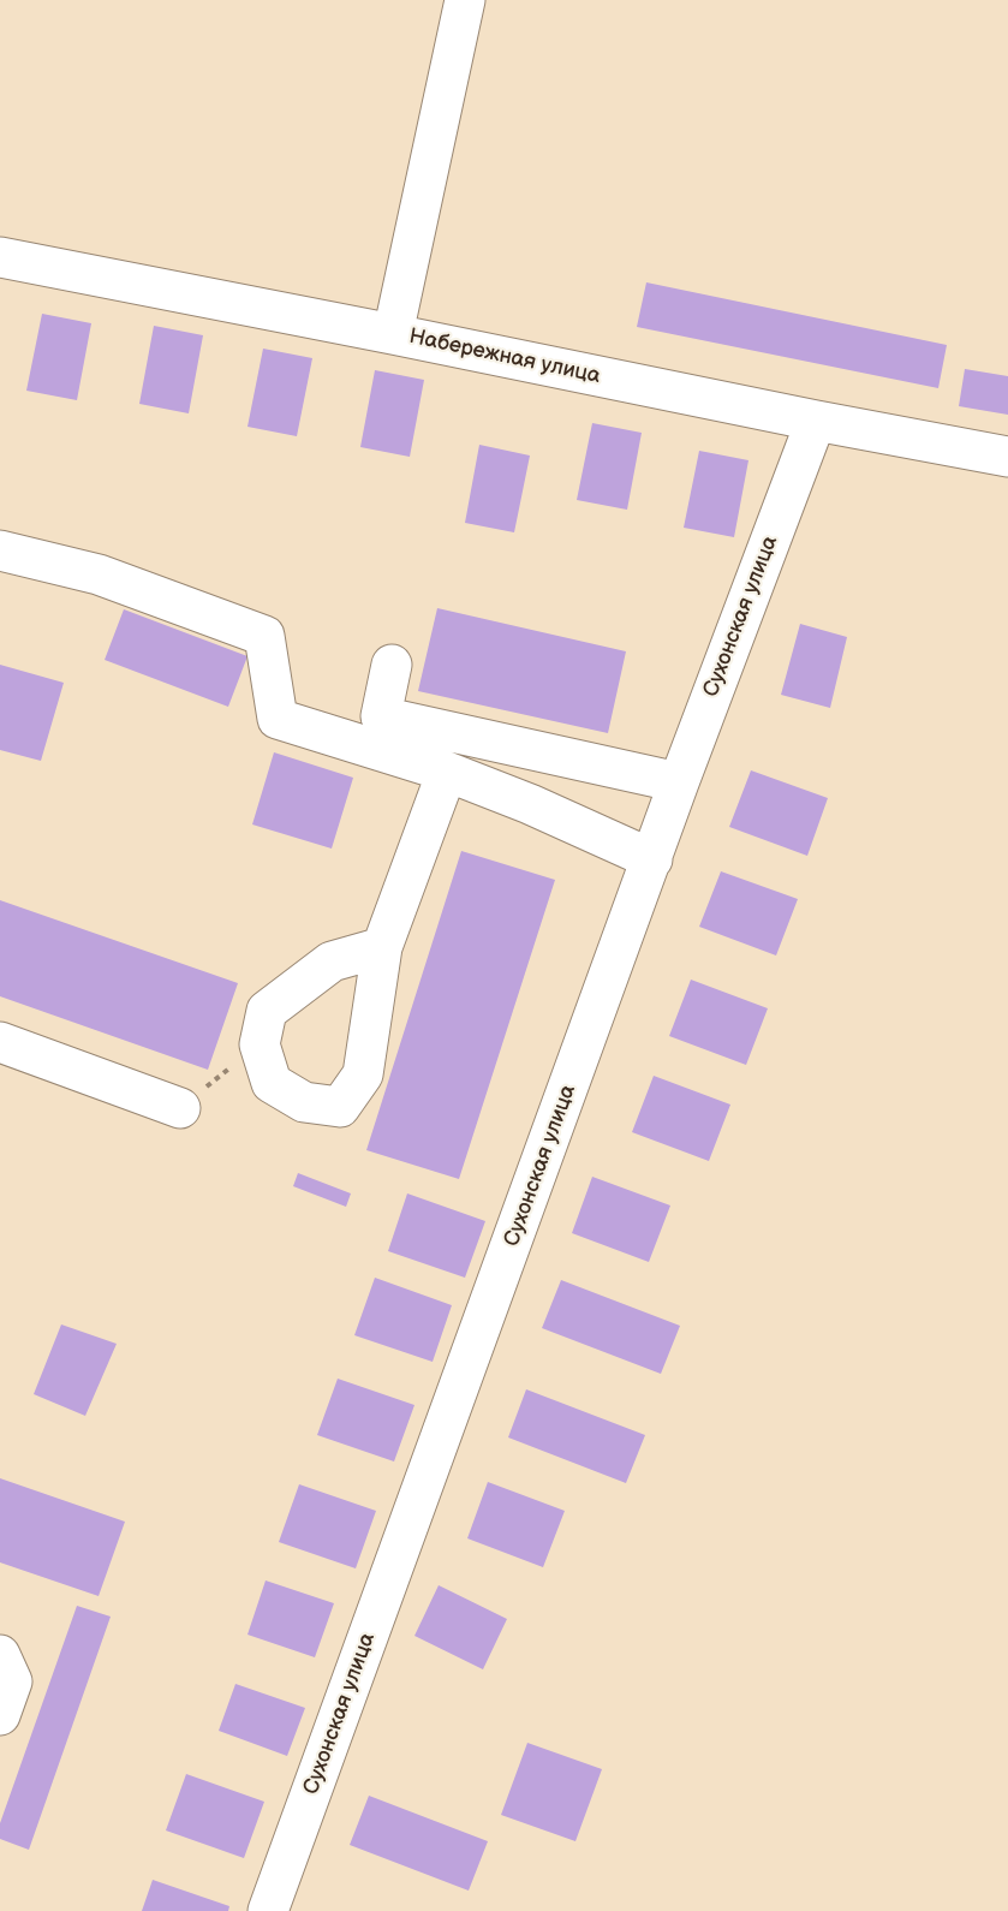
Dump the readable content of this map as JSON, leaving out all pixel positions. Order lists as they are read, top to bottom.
{
  "streets": {
    "street": ["Набережная улица", "Сухонская улица"]
  },
  "crossings": [
    ["Набережная улица", "Сухонская улица"]
  ]
}
